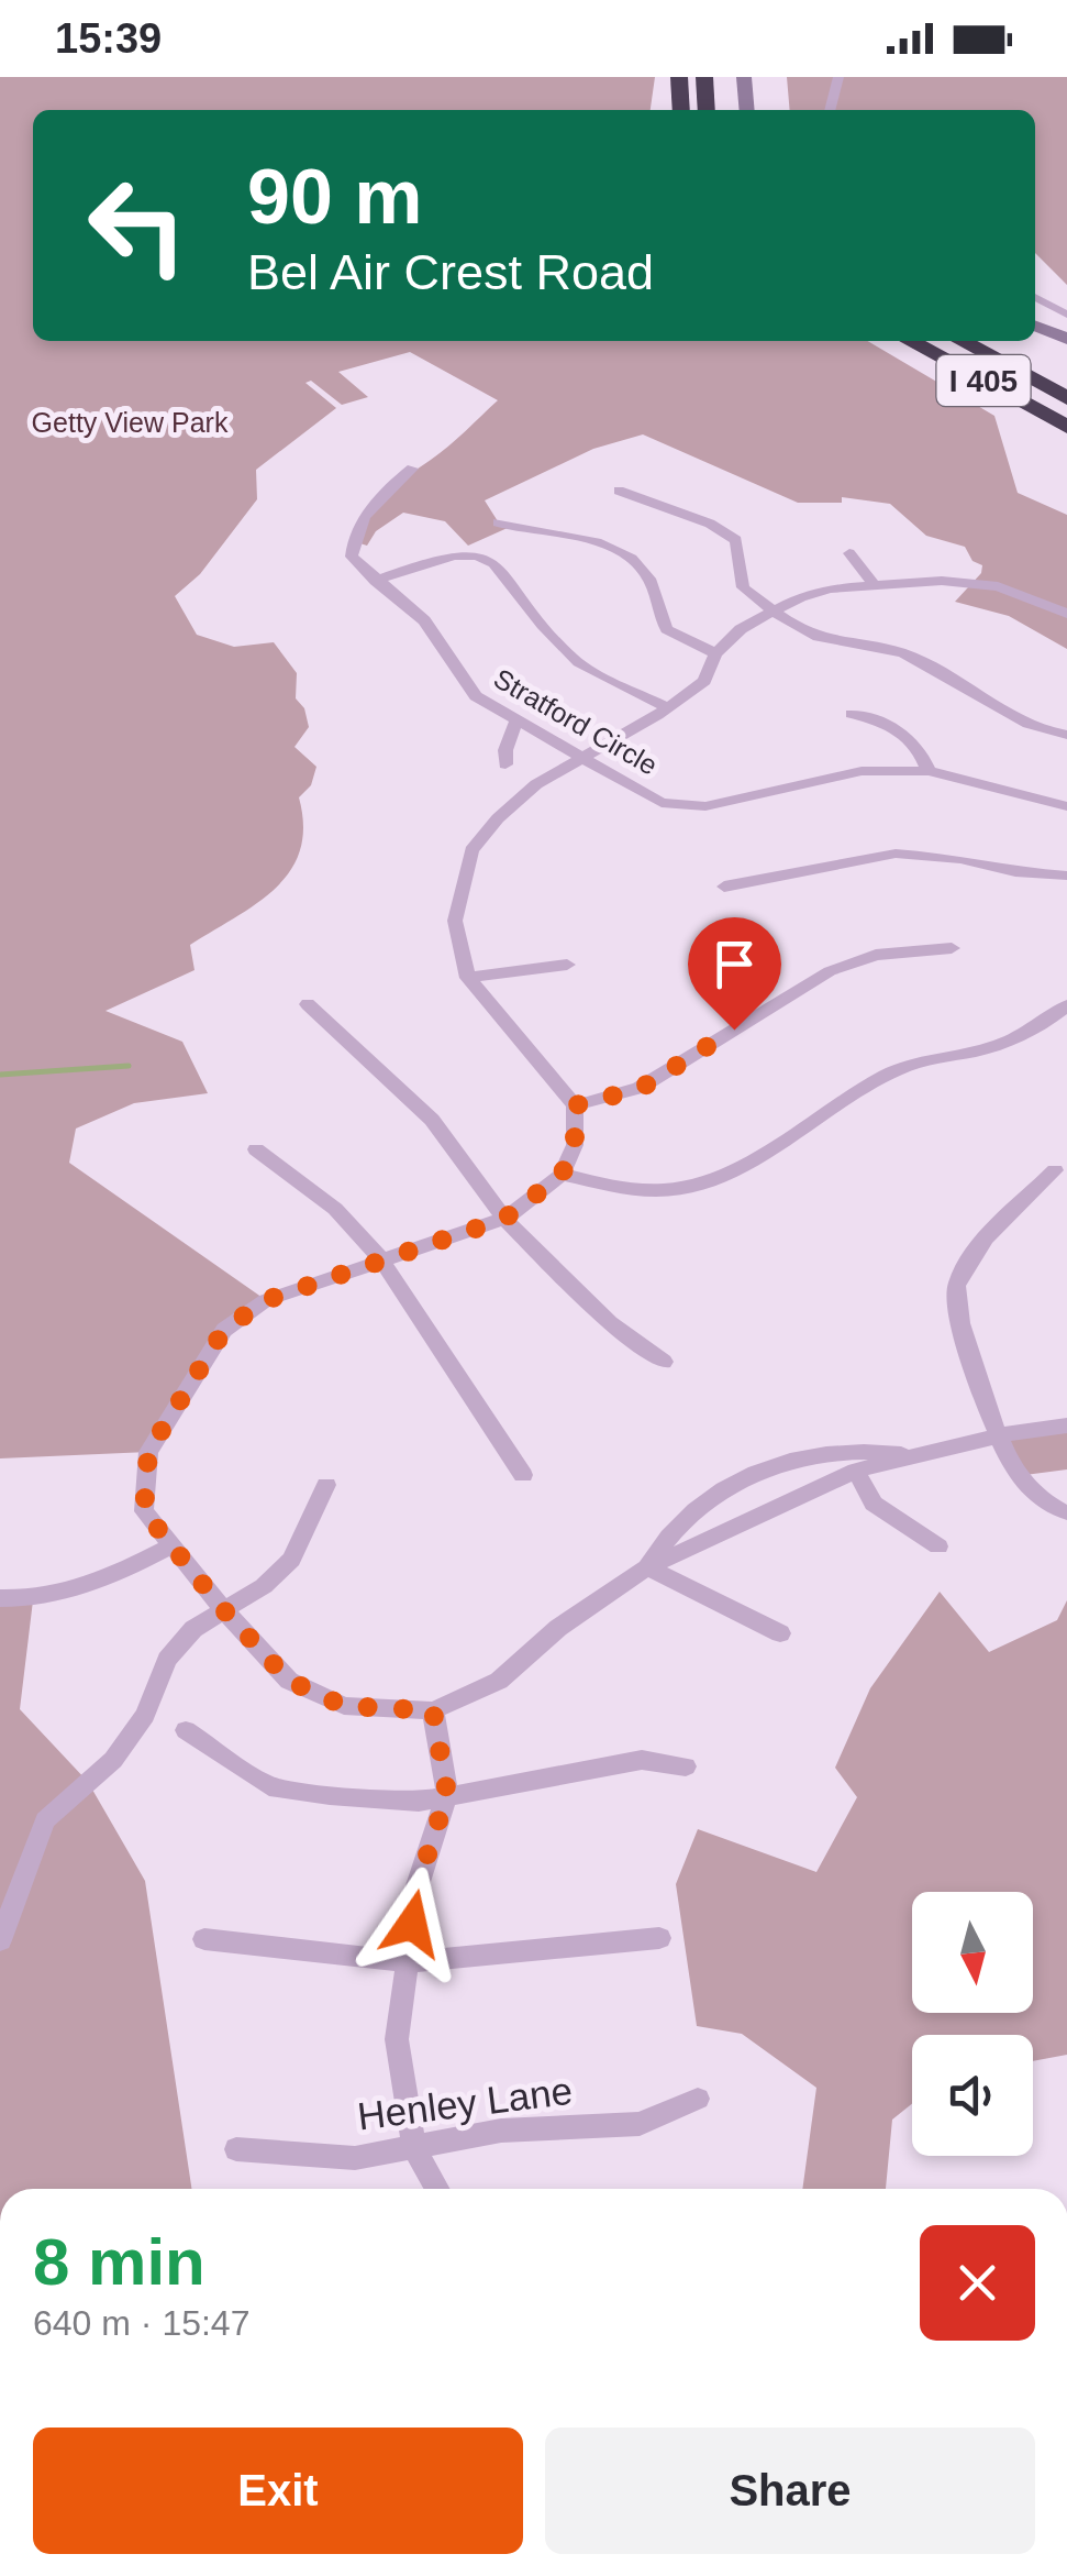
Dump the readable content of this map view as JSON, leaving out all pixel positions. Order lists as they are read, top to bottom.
{
  "streets": {
    "highway": ["I 405"],
    "street": ["Stratford Circle", "Henley Lane"]
  },
  "parks": ["Getty View Park"],
  "north": "bottom",
  "page": {
    "status": "15:39",
    "turn": ["90 m", "Bel Air Crest Road"],
    "heading": ["8 min", "640 m · 15:47"],
    "buttons": ["Exit", "Share"]
  }
}
